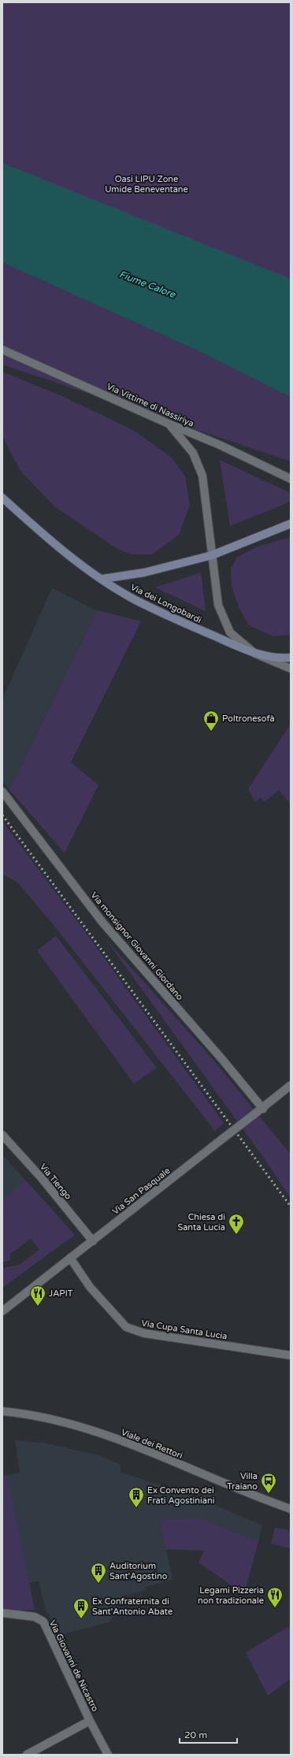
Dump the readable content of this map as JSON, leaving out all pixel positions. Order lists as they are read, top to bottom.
{
  "streets": {
    "main road": ["Via dei Longobardi"],
    "street": [
      "Via Vittime di Nassiriya",
      "Via monsignor Giovanni Giordano",
      "Via Tiengo",
      "Via San Pasquale",
      "Via Cupa Santa Lucia",
      "Viale dei Rettori",
      "Via Giovanni de Nicastro"
    ]
  },
  "crossings": [
    ["Via monsignor Giovanni Giordano", "Via San Pasquale"],
    ["Via Tiengo", "Via San Pasquale"],
    ["Via San Pasquale", "Via Cupa Santa Lucia"]
  ],
  "water": ["Fiume Calore"],
  "parks": ["Oasi LIPU Zone Umide Beneventane"],
  "places": {
    "shop": ["Poltronesofà"],
    "church": ["Chiesa di Santa Lucia"],
    "restaurant": ["JAPIT", "Legami Pizzeria non tradizionale"],
    "bus stop": ["Villa Traiano"],
    "building": ["Ex Convento dei Frati Agostiniani", "Auditorium Sant'Agostino", "Ex Confraternita di Sant'Antonio Abate"]
  },
  "scale_bar": "20 m"
}
